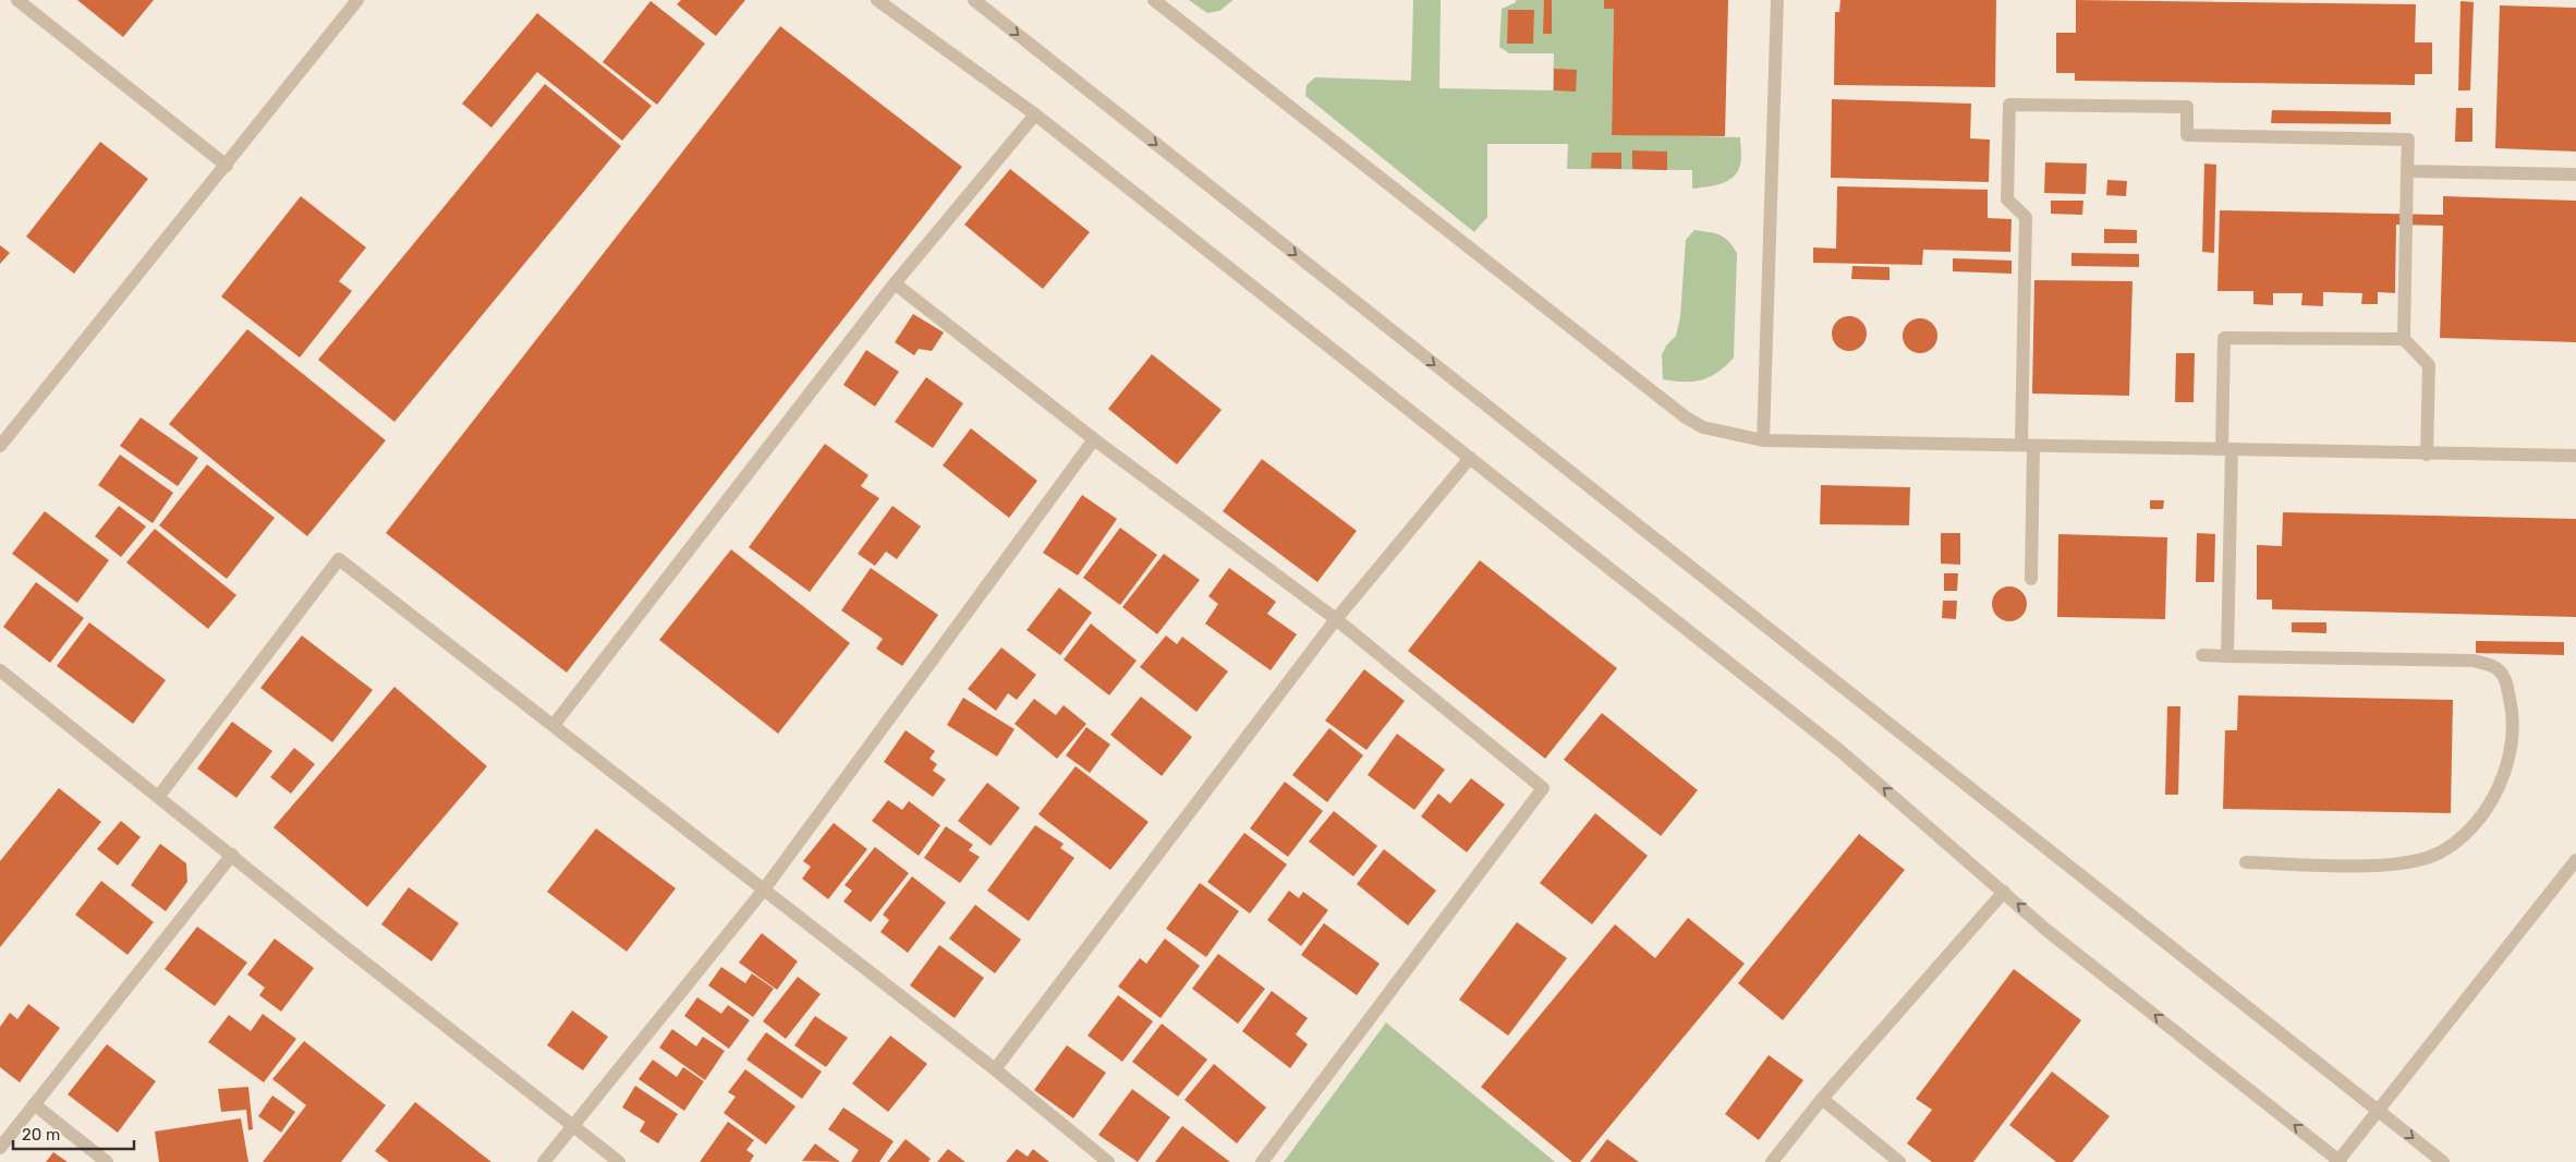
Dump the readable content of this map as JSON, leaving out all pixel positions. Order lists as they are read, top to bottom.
{
  "scale_bar": "20 m"
}
